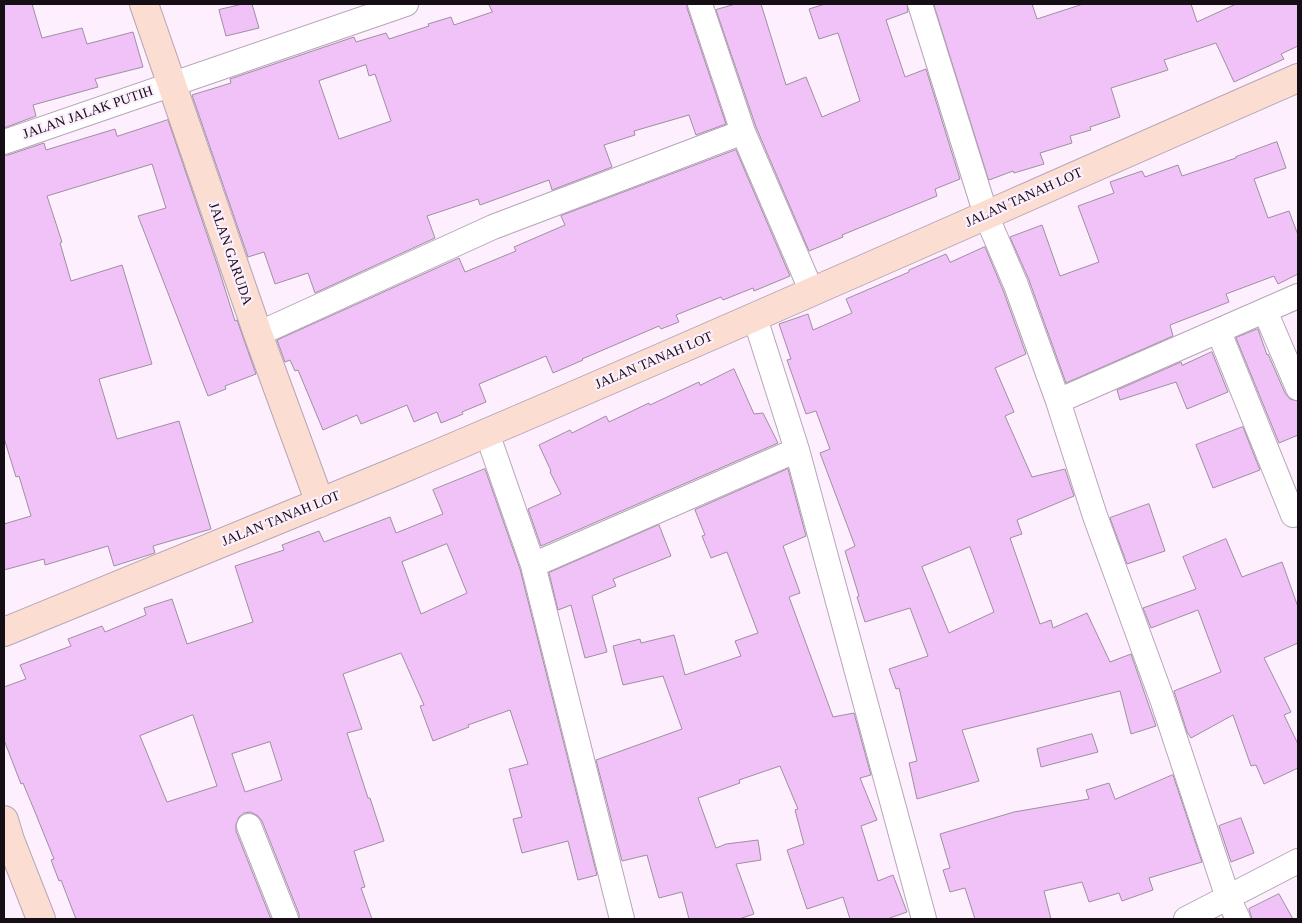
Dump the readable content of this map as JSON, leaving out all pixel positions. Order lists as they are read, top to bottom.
{
  "streets": {
    "main road": ["JALAN TANAH LOT", "JALAN GARUDA"],
    "street": ["JALAN JALAK PUTIH"]
  },
  "crossings": [
    ["JALAN JALAK PUTIH", "JALAN GARUDA"],
    ["JALAN TANAH LOT", "JALAN GARUDA"]
  ]
}
